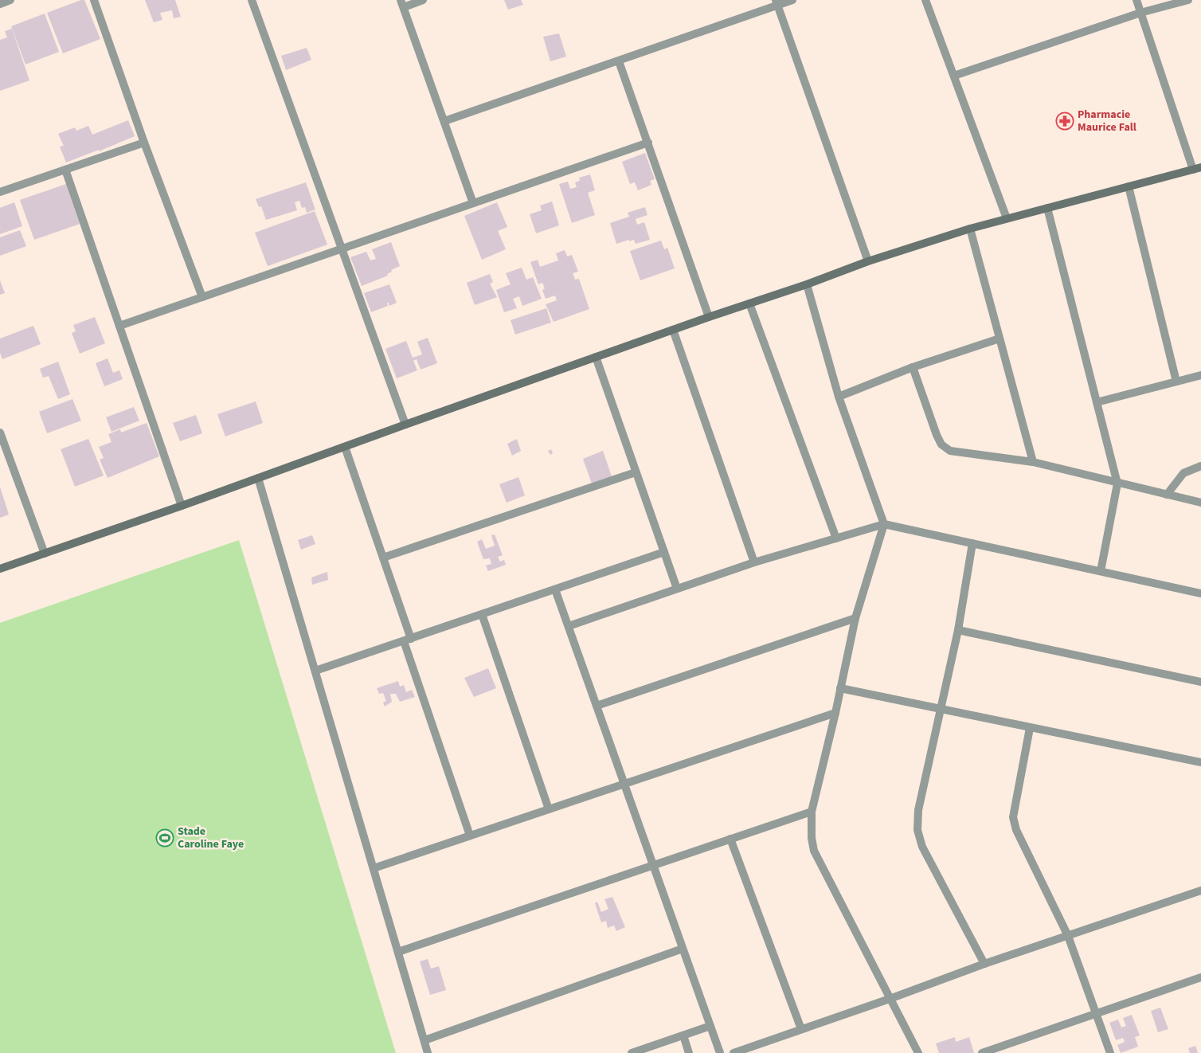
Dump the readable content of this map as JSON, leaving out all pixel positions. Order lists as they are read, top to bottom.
{
  "places": {
    "pharmacy": ["Pharmacie Maurice Fall"],
    "sports": ["Stade Caroline Faye"]
  }
}
